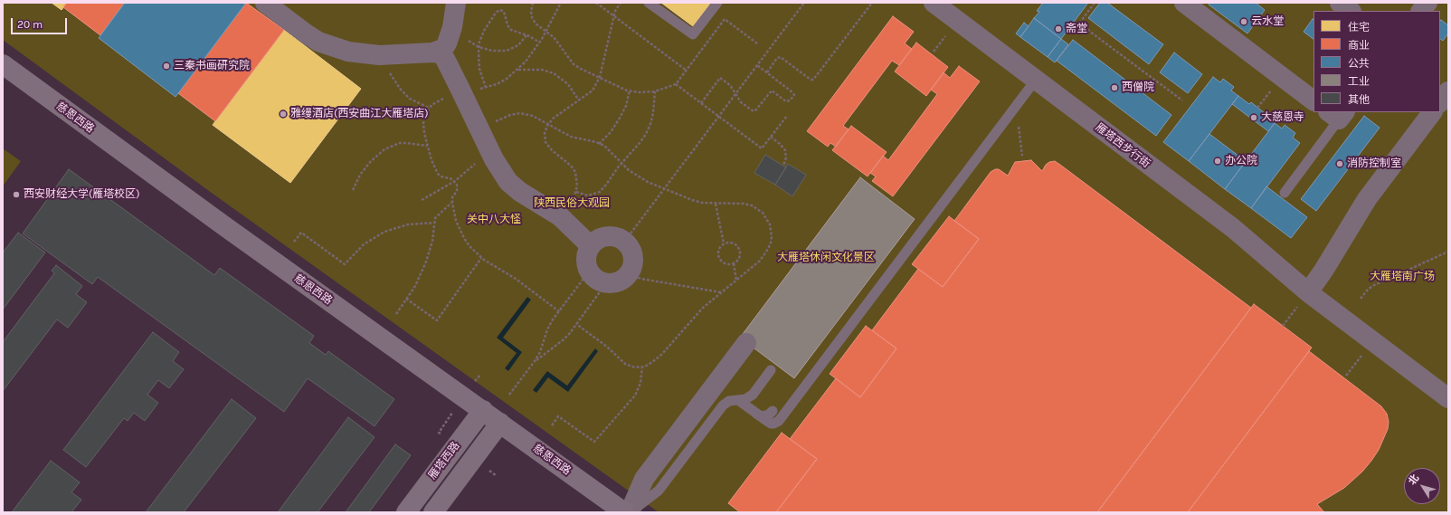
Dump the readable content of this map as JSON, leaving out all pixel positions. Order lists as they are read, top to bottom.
{
  "streets": {
    "main road": ["慈恩西路", "雁塔西路"],
    "street": ["雁塔西步行街"]
  },
  "crossings": [
    ["慈恩西路", "雁塔西路"]
  ],
  "parks": [
    "陕西民俗大观园",
    "关中八大怪",
    "大雁塔休闲文化景区",
    "大雁塔南广场"
  ],
  "places": [
    "云水堂",
    "斋堂",
    "三秦书画研究院",
    "西僧院",
    "雅缦酒店(西安曲江大雁塔店)",
    "大慈恩寺",
    "办公院",
    "消防控制室",
    "西安财经大学(雁塔校区)"
  ],
  "legend": [
    "住宅",
    "商业",
    "公共",
    "工业",
    "其他"
  ],
  "scale_bar": "20 m",
  "north": "top left"
}
